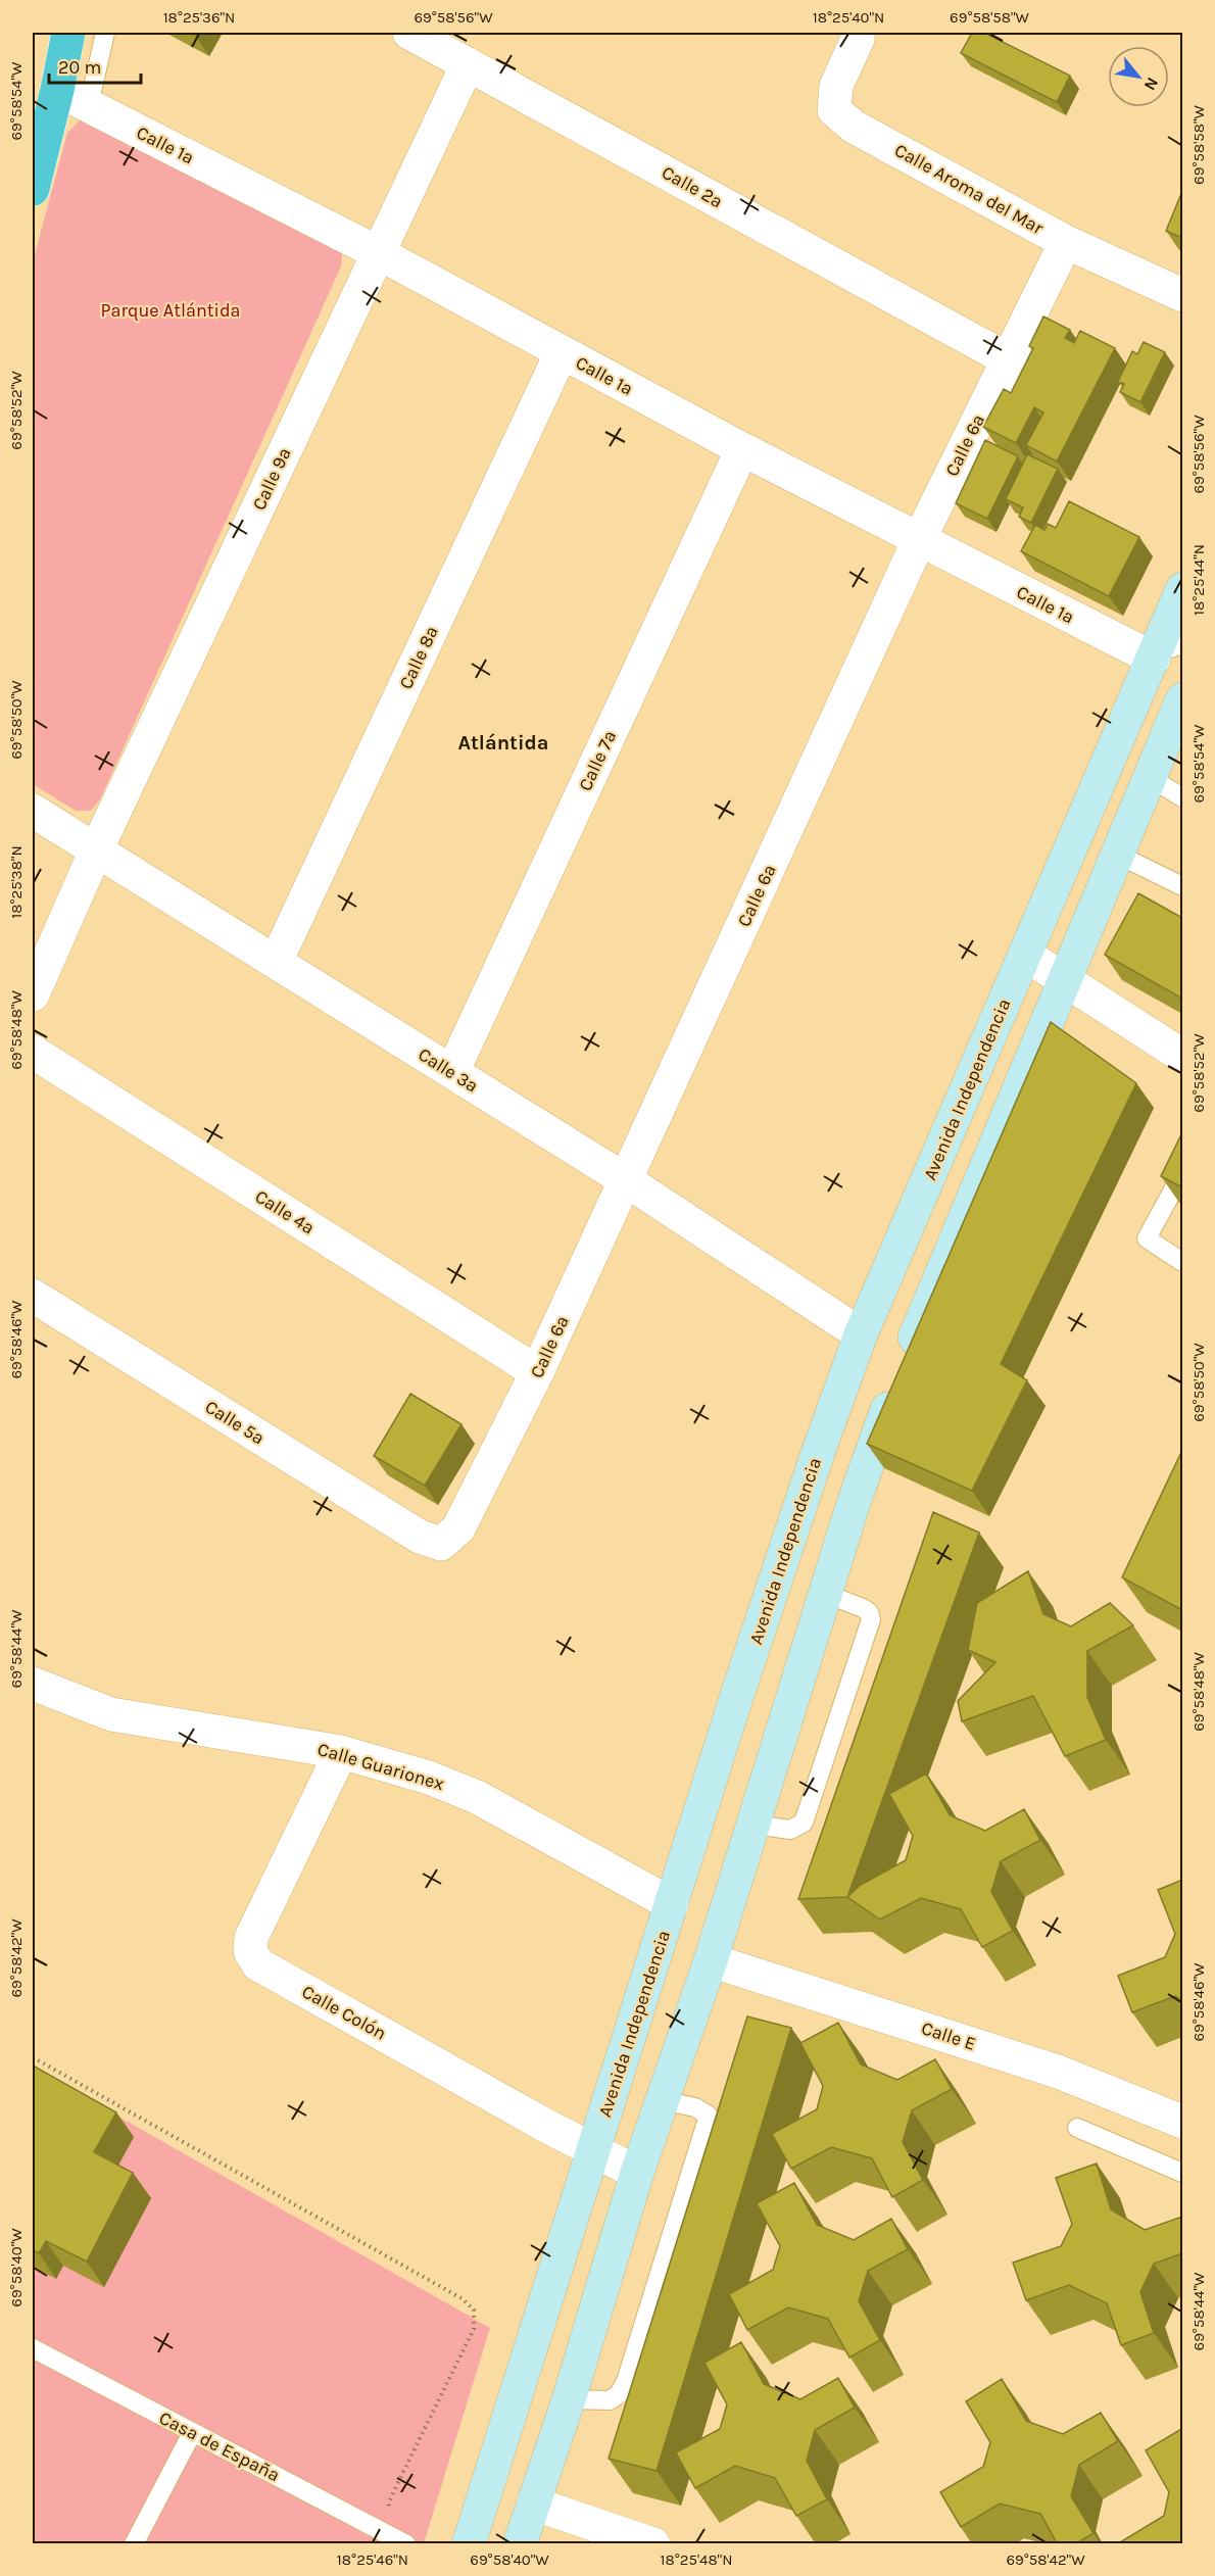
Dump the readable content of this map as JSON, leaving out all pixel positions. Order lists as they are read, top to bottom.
{
  "streets": {
    "main road": ["Avenida Independencia"],
    "street": [
      "Calle 1ª",
      "Calle 2ª",
      "Calle Aroma del Mar",
      "Calle 6ª",
      "Calle 9ª",
      "Calle 8ª",
      "Calle 7ª",
      "Calle 3ª",
      "Calle 4ª",
      "Calle 5ª",
      "Calle Guarionex",
      "Calle Colón",
      "Calle E"
    ],
    "lane": ["Casa de España"]
  },
  "crossings": [
    ["Calle 1ª", "Calle 6ª"],
    ["Calle 1ª", "Calle 9ª"],
    ["Calle 1ª", "Calle 8ª"],
    ["Calle 1ª", "Calle 7ª"],
    ["Calle 1ª", "Avenida Independencia"],
    ["Calle 2ª", "Calle 6ª"],
    ["Calle 2ª", "Calle 9ª"],
    ["Calle Aroma del Mar", "Calle 6ª"],
    ["Calle 6ª", "Calle 3ª"],
    ["Calle 6ª", "Calle 4ª"],
    ["Calle 6ª", "Calle 5ª"],
    ["Calle 9ª", "Calle 3ª"],
    ["Calle 8ª", "Calle 3ª"],
    ["Calle 7ª", "Calle 3ª"],
    ["Calle 3ª", "Avenida Independencia"],
    ["Avenida Independencia", "Calle Guarionex"],
    ["Avenida Independencia", "Calle Colón"],
    ["Calle Guarionex", "Calle Colón"]
  ],
  "districts": ["Atlántida"],
  "parks": ["Parque Atlántida"],
  "scale_bar": "20 m",
  "north": "bottom right",
  "coordinates": [
    "18°25'36\"N",
    "69°58'56\"W",
    "18°25'40\"N",
    "69°58'58\"W",
    "69°58'54\"W",
    "69°58'52\"W",
    "18°25'44\"N",
    "69°58'50\"W",
    "18°25'38\"N",
    "69°58'48\"W",
    "69°58'46\"W",
    "69°58'44\"W",
    "69°58'42\"W",
    "69°58'40\"W",
    "18°25'46\"N",
    "18°25'48\"N"
  ]
}
